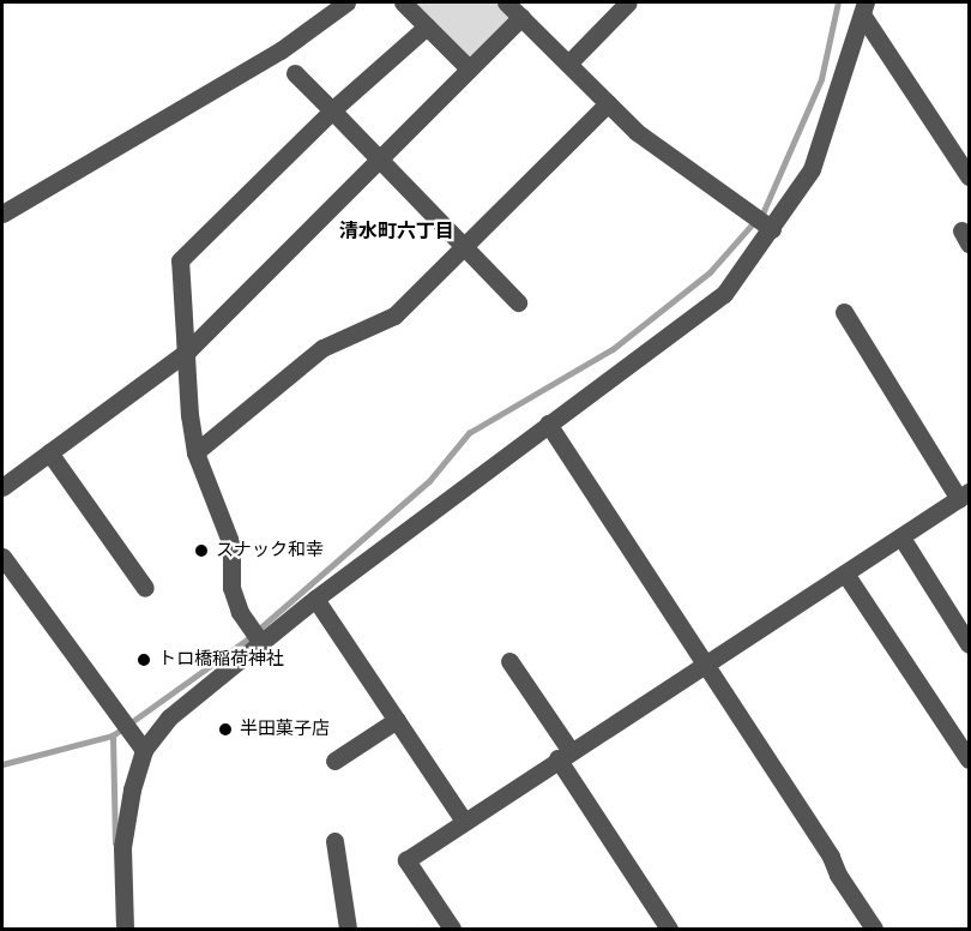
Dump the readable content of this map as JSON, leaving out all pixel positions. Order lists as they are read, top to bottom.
{
  "districts": ["清水町六丁目"],
  "places": ["スナック和幸", "トロ橋稲荷神社", "半田菓子店"]
}
